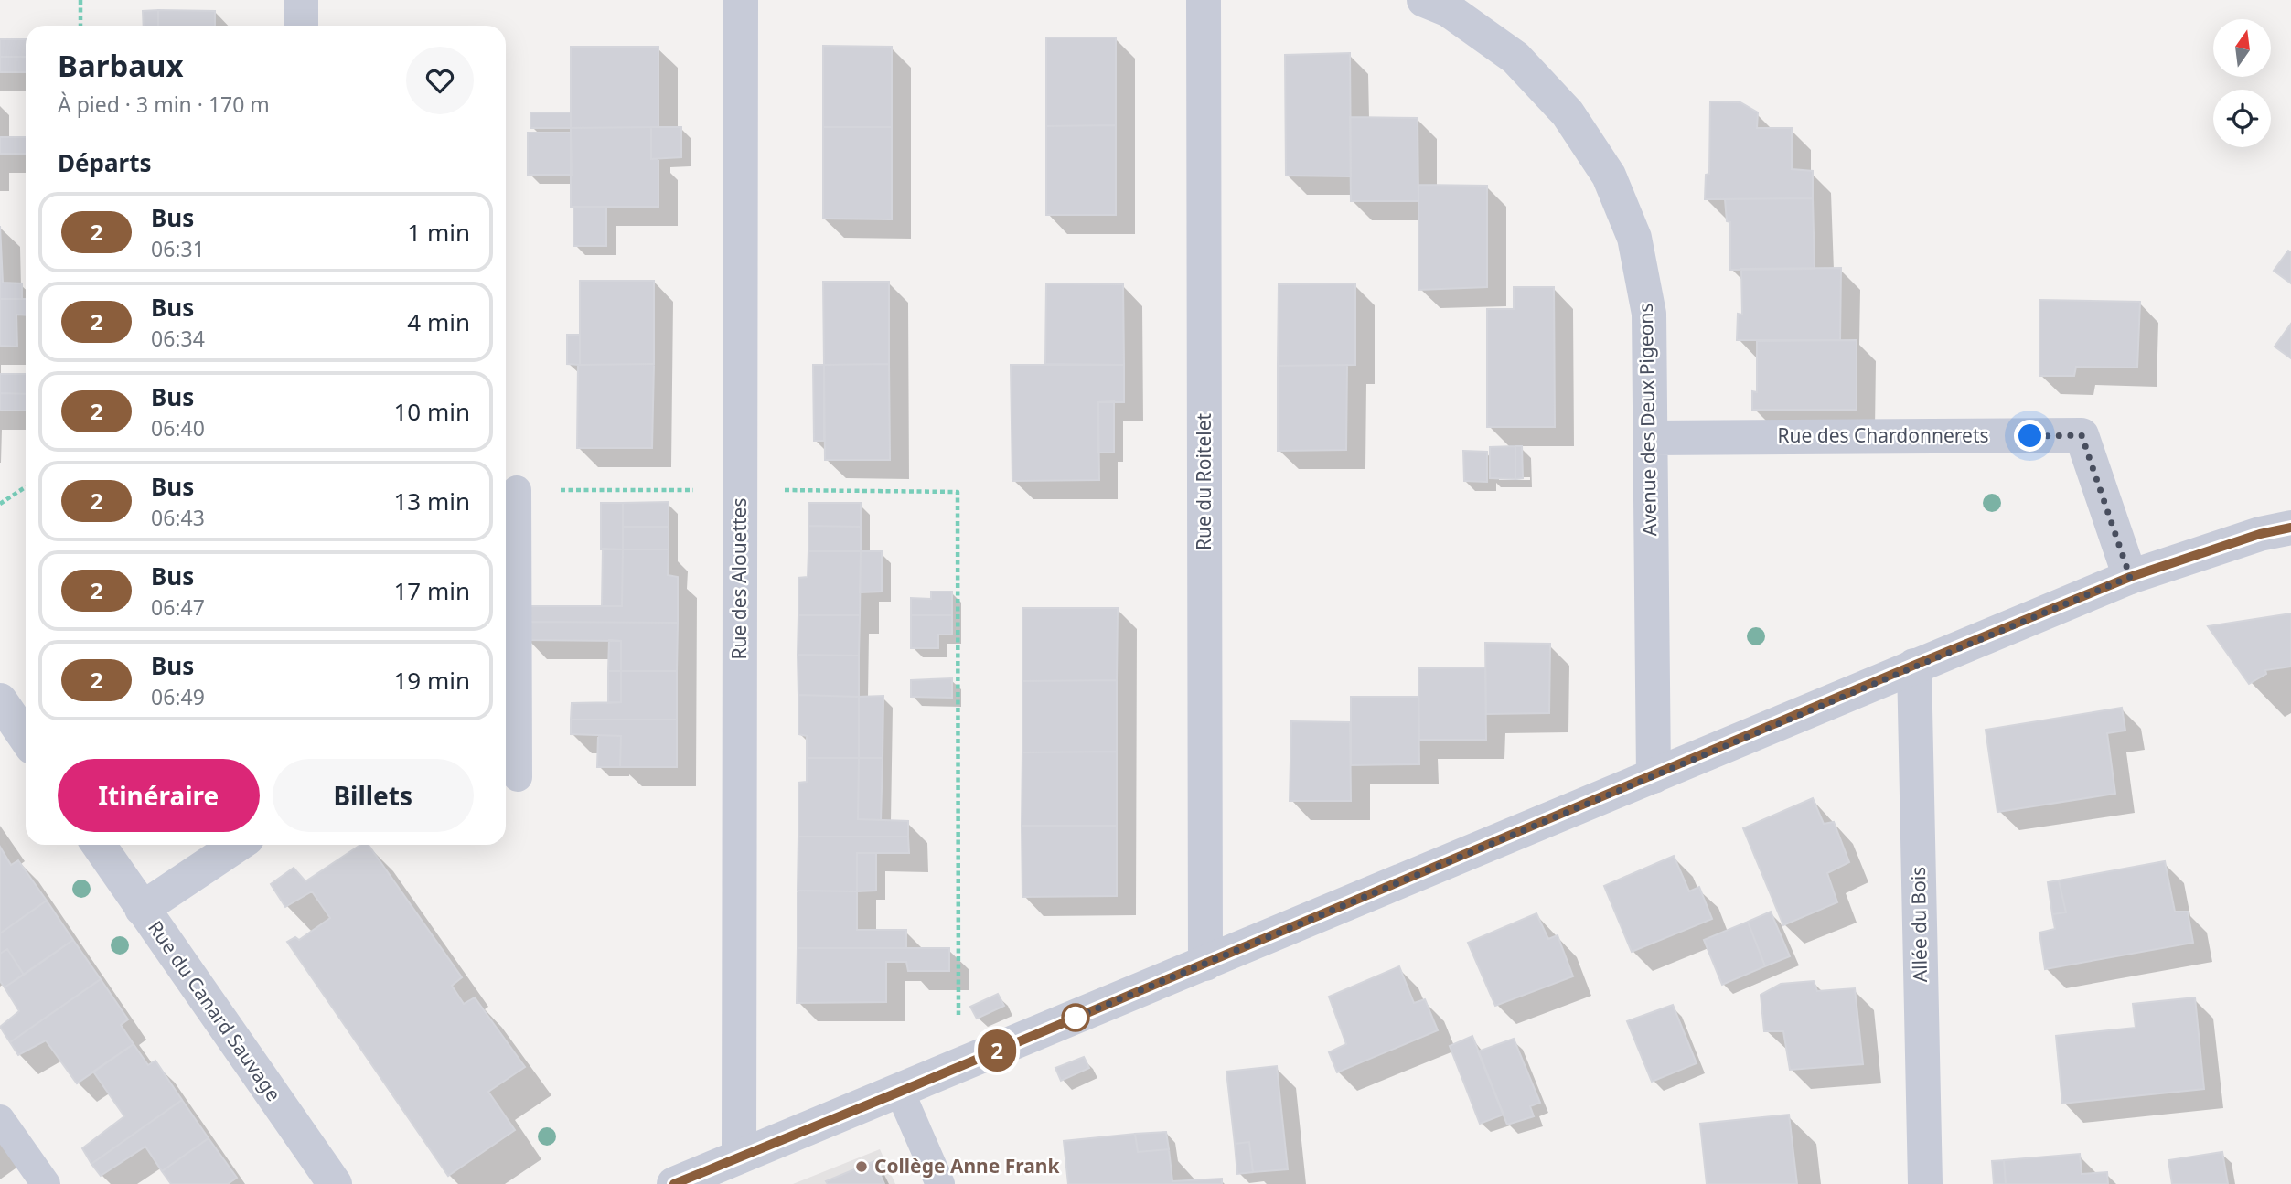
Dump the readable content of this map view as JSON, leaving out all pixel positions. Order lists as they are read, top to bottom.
{
  "streets": {
    "street": [
      "Avenue des Deux Pigeons",
      "Rue des Chardonnerets",
      "Rue du Roitelet",
      "Rue des Alouettes",
      "Allée du Bois",
      "Rue du Canard Sauvage"
    ]
  },
  "crossings": [
    ["Avenue des Deux Pigeons", "Rue des Chardonnerets"]
  ],
  "places": ["Collège Anne Frank"],
  "lines": ["bus line 2"],
  "north": "top",
  "page": {
    "on_map": "2",
    "heading": [
      ["Barbaux", "À pied · 3 min · 170 m"],
      "Départs"
    ],
    "list": [
      {
        "mark": "2",
        "name": "Bus",
        "note": "06:31",
        "value": "1 min"
      },
      {
        "mark": "2",
        "name": "Bus",
        "note": "06:34",
        "value": "4 min"
      },
      {
        "mark": "2",
        "name": "Bus",
        "note": "06:40",
        "value": "10 min"
      },
      {
        "mark": "2",
        "name": "Bus",
        "note": "06:43",
        "value": "13 min"
      },
      {
        "mark": "2",
        "name": "Bus",
        "note": "06:47",
        "value": "17 min"
      },
      {
        "mark": "2",
        "name": "Bus",
        "note": "06:49",
        "value": "19 min"
      }
    ],
    "buttons": ["Itinéraire", "Billets"]
  }
}
